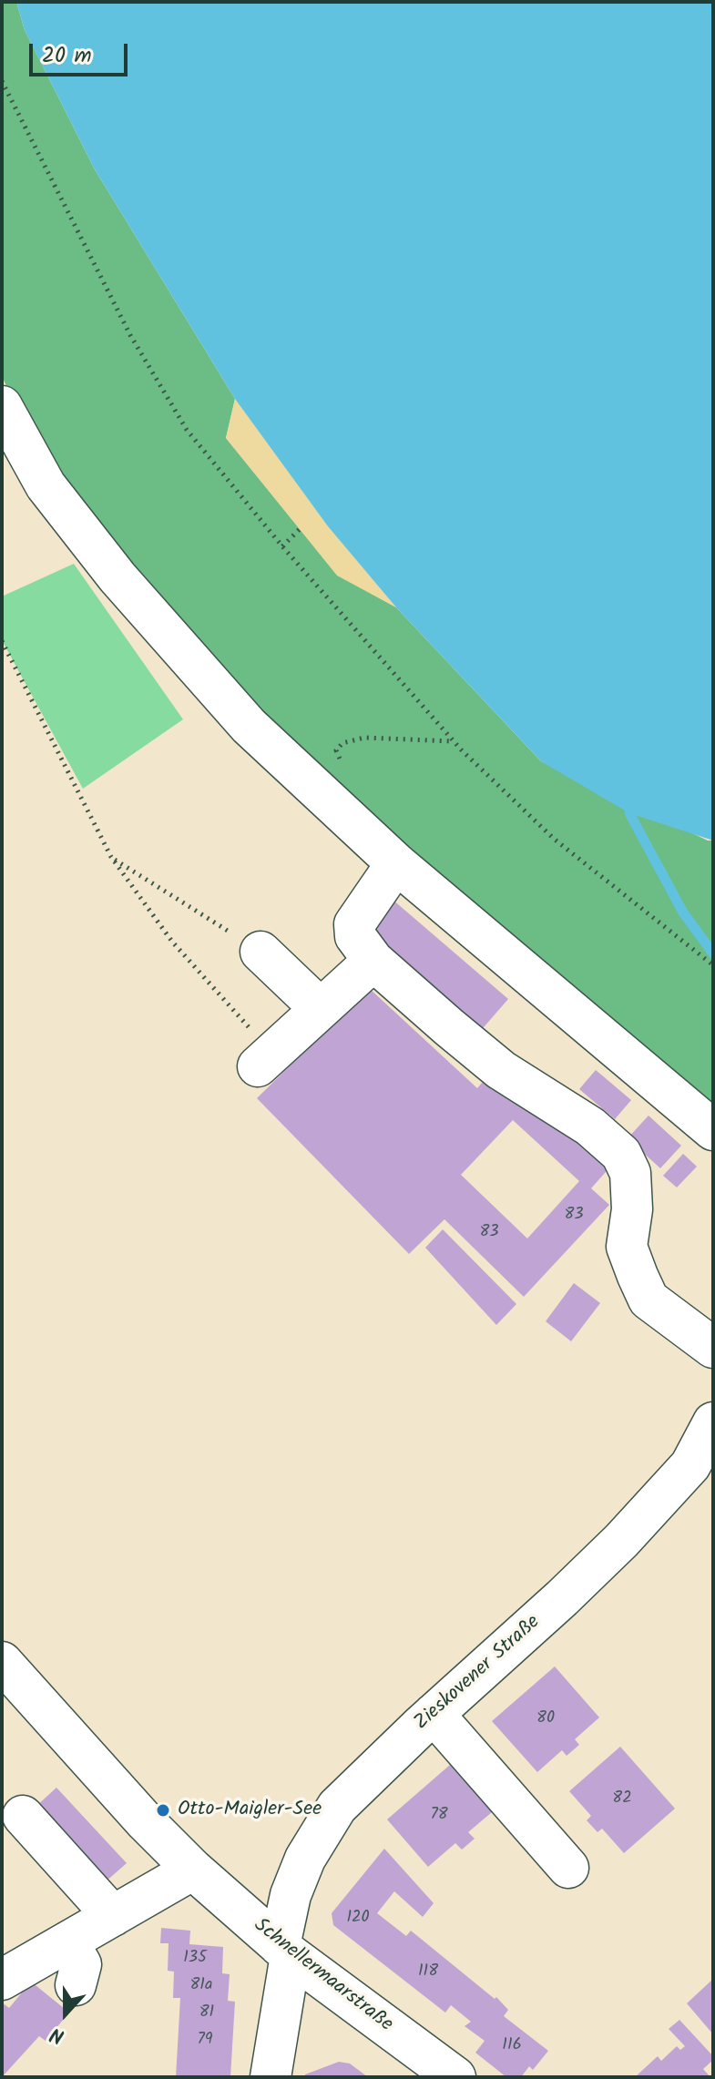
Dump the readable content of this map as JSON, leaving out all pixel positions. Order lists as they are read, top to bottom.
{
  "streets": {
    "street": ["Zieskovener Straße", "Schnellermaarstraße"]
  },
  "crossings": [
    ["Zieskovener Straße", "Schnellermaarstraße"]
  ],
  "places": ["Otto-Maigler-See"],
  "house_numbers": [
    "83",
    "83",
    "80",
    "82",
    "78",
    "120",
    "135",
    "118",
    "81a",
    "81",
    "79",
    "116"
  ],
  "scale_bar": "20 m",
  "north": "bottom"
}
